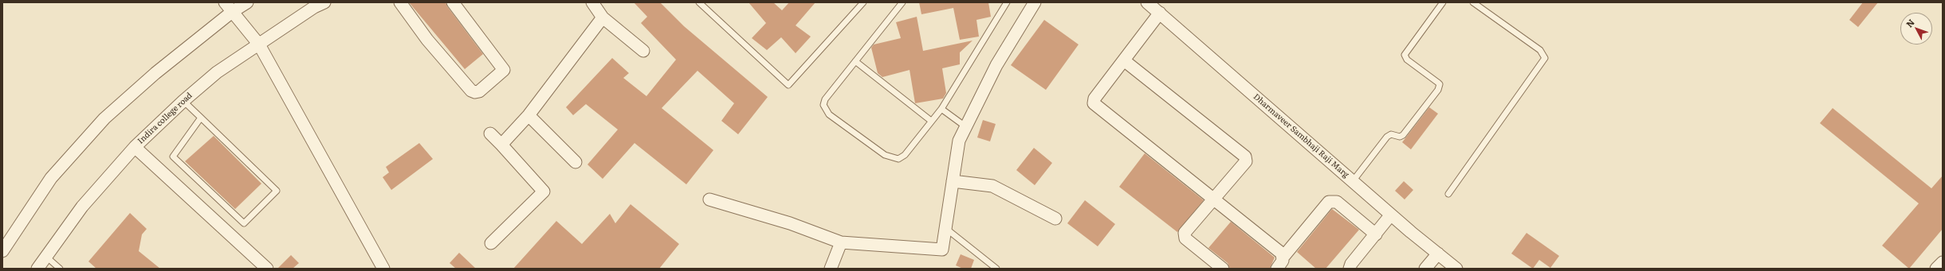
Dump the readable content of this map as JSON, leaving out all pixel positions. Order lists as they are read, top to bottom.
{
  "streets": {
    "street": ["Indira college road", "Dharmaveer Sambhaji Raji Marg"]
  },
  "north": "top left"
}
